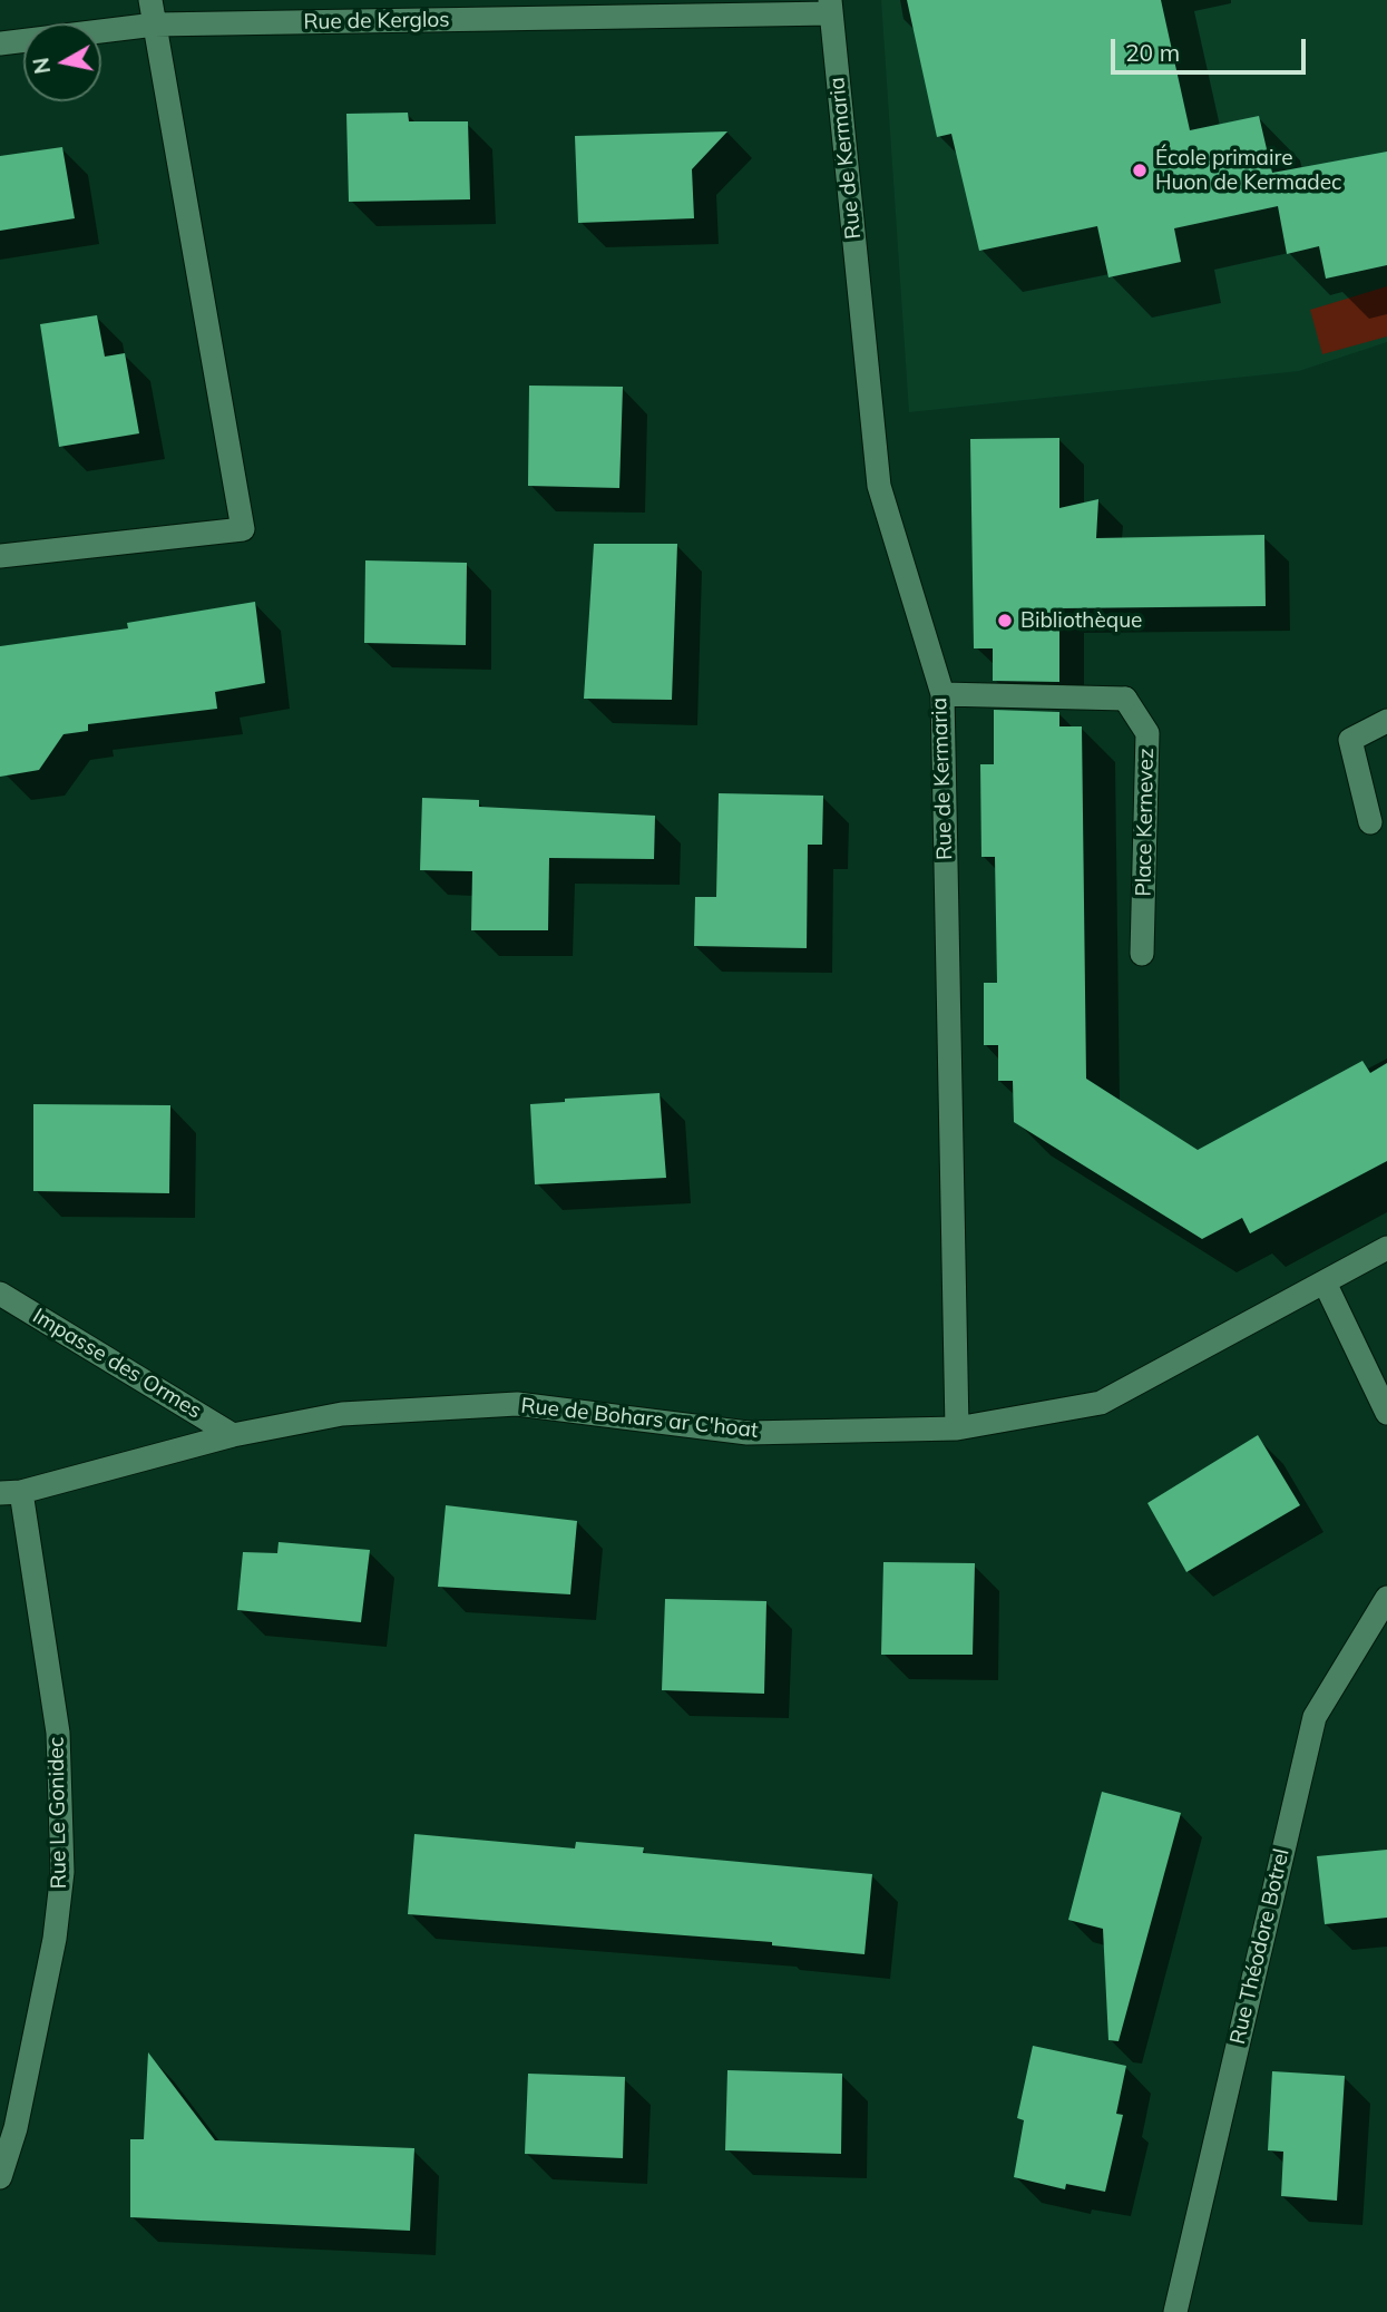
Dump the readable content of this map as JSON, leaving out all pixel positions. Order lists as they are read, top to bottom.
{
  "streets": {
    "street": [
      "Rue de Kerglos",
      "Rue de Kermaria",
      "Place Kernevez",
      "Impasse des Ormes",
      "Rue de Bohars ar C'hoat",
      "Rue Le Gonidec",
      "Rue Théodore Botrel"
    ]
  },
  "crossings": [
    ["Rue de Kerglos", "Rue de Kermaria"],
    ["Rue de Kermaria", "Place Kernevez"],
    ["Rue de Kermaria", "Rue de Bohars ar C'hoat"],
    ["Impasse des Ormes", "Rue de Bohars ar C'hoat"],
    ["Rue de Bohars ar C'hoat", "Rue Le Gonidec"]
  ],
  "places": ["École primaire Huon de Kermadec", "Bibliothèque"],
  "scale_bar": "20 m",
  "north": "left"
}
